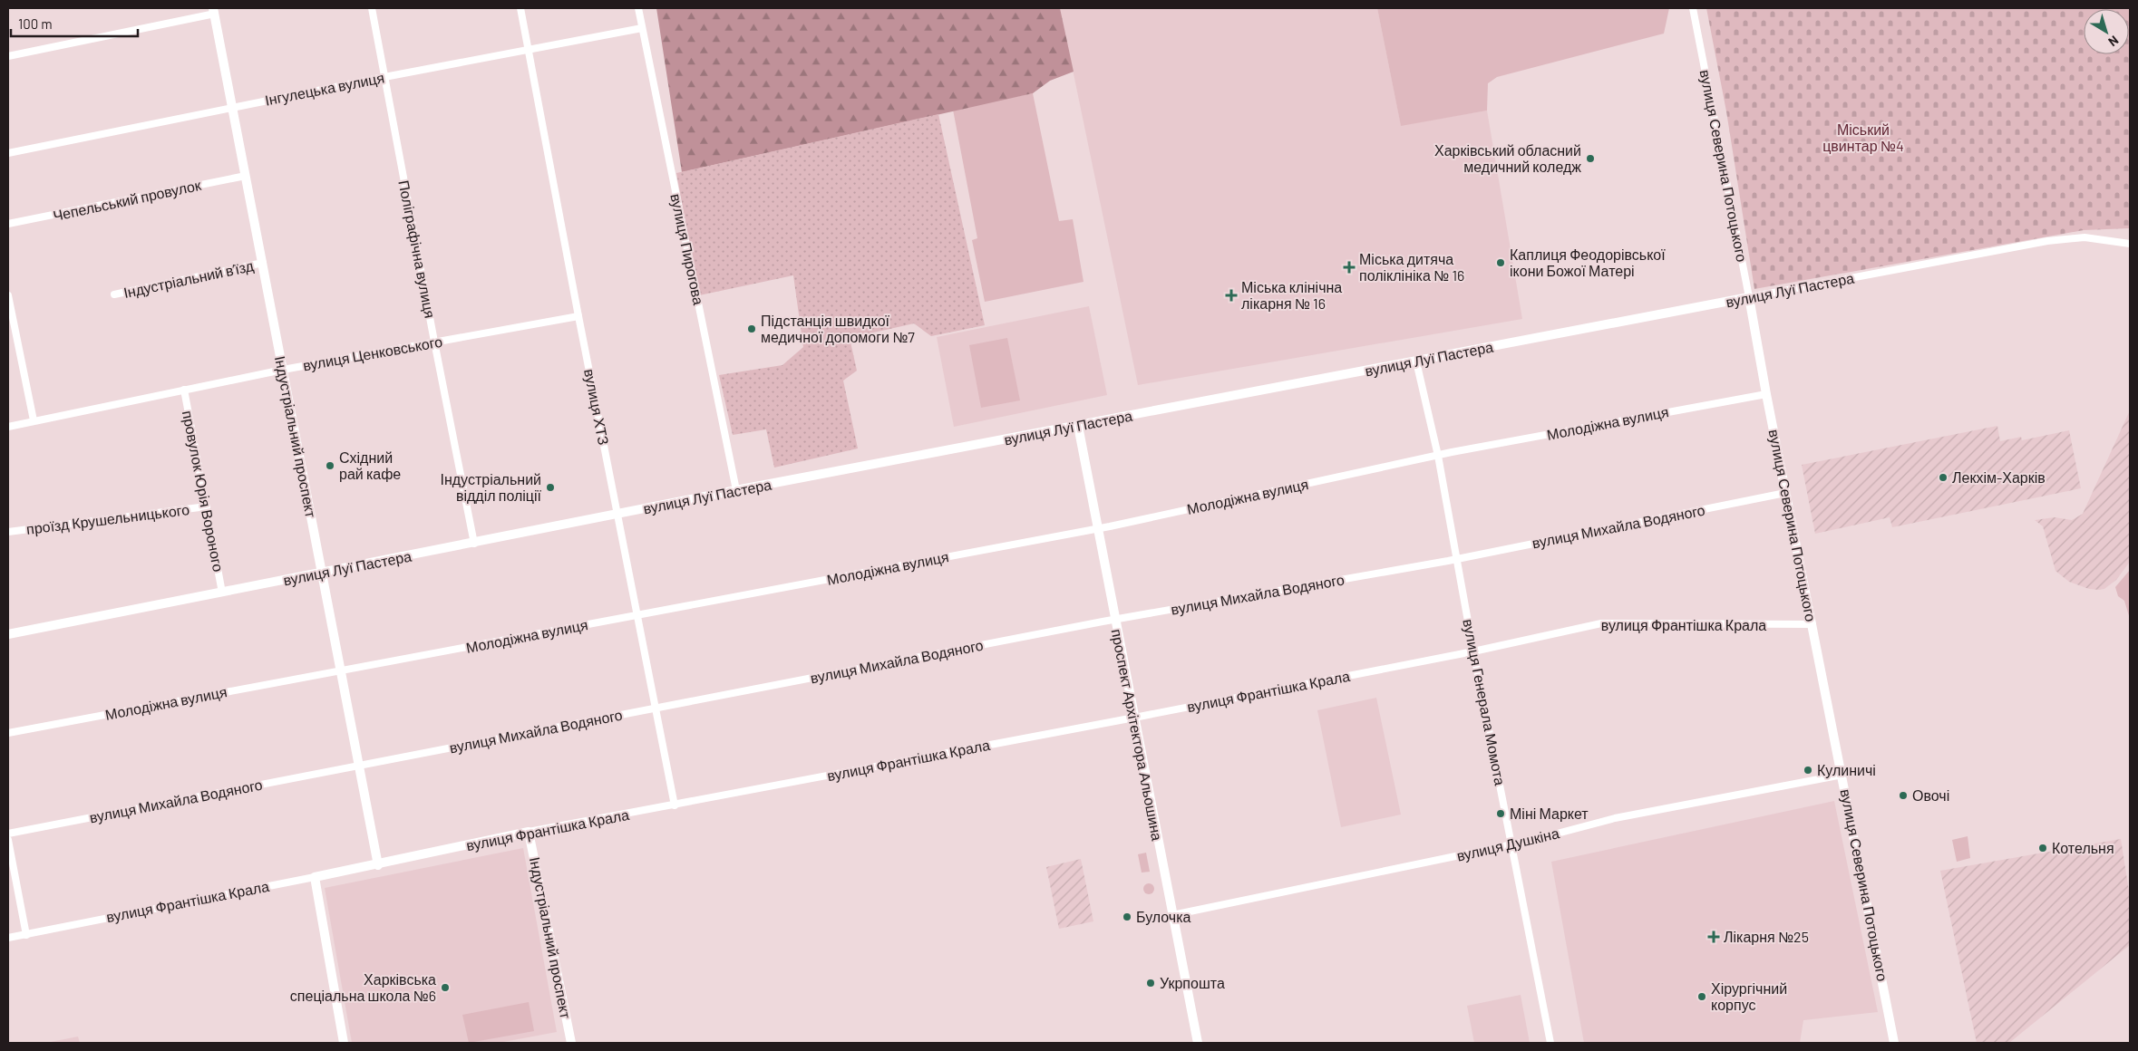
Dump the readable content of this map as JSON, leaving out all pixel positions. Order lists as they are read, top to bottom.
{
  "streets": {
    "street": [
      "Інгулецька вулиця",
      "вулиця Северина Потоцького",
      "Чепельський провулок",
      "Поліграфічна вулиця",
      "вулиця Пирогова",
      "Індустріальний в’їзд",
      "вулиця Луї Пастера",
      "вулиця Ценковського",
      "вулиця ХТЗ",
      "Молодіжна вулиця",
      "Індустріальний проспект",
      "провулок Юрія Вороного",
      "проїзд Крушельницького",
      "вулиця Михайла Водяного",
      "вулиця Франтішка Крала",
      "вулиця Генерала Момота",
      "проспект Архітектора Альошина",
      "вулиця Душкіна"
    ]
  },
  "crossings": [
    ["Інгулецька вулиця", "Поліграфічна вулиця"],
    ["Інгулецька вулиця", "вулиця Пирогова"],
    ["Інгулецька вулиця", "вулиця ХТЗ"],
    ["Інгулецька вулиця", "Індустріальний проспект"],
    ["вулиця Северина Потоцького", "вулиця Луї Пастера"],
    ["вулиця Северина Потоцького", "Молодіжна вулиця"],
    ["вулиця Северина Потоцького", "вулиця Михайла Водяного"],
    ["вулиця Северина Потоцького", "вулиця Франтішка Крала"],
    ["вулиця Северина Потоцького", "вулиця Душкіна"],
    ["Чепельський провулок", "Індустріальний проспект"],
    ["Поліграфічна вулиця", "вулиця Луї Пастера"],
    ["Поліграфічна вулиця", "вулиця Ценковського"],
    ["вулиця Пирогова", "вулиця Луї Пастера"],
    ["Індустріальний в’їзд", "Індустріальний проспект"],
    ["вулиця Луї Пастера", "вулиця ХТЗ"],
    ["вулиця Луї Пастера", "Індустріальний проспект"],
    ["вулиця Луї Пастера", "провулок Юрія Вороного"],
    ["вулиця Луї Пастера", "вулиця Генерала Момота"],
    ["вулиця Луї Пастера", "проспект Архітектора Альошина"],
    ["вулиця Ценковського", "вулиця ХТЗ"],
    ["вулиця Ценковського", "Індустріальний проспект"],
    ["вулиця Ценковського", "провулок Юрія Вороного"],
    ["вулиця ХТЗ", "Молодіжна вулиця"],
    ["вулиця ХТЗ", "вулиця Михайла Водяного"],
    ["вулиця ХТЗ", "вулиця Франтішка Крала"],
    ["Молодіжна вулиця", "Індустріальний проспект"],
    ["Молодіжна вулиця", "вулиця Генерала Момота"],
    ["Молодіжна вулиця", "проспект Архітектора Альошина"],
    ["Індустріальний проспект", "вулиця Михайла Водяного"],
    ["Індустріальний проспект", "вулиця Франтішка Крала"],
    ["провулок Юрія Вороного", "проїзд Крушельницького"],
    ["вулиця Михайла Водяного", "вулиця Генерала Момота"],
    ["вулиця Михайла Водяного", "проспект Архітектора Альошина"],
    ["вулиця Франтішка Крала", "вулиця Генерала Момота"],
    ["вулиця Франтішка Крала", "проспект Архітектора Альошина"],
    ["вулиця Генерала Момота", "вулиця Душкіна"],
    ["проспект Архітектора Альошина", "вулиця Душкіна"]
  ],
  "parks": ["Міський цвинтар №4"],
  "places": {
    "other": [
      "Харківський обласний медичний коледж",
      "Каплиця Феодорівської ікони Божої Матері",
      "Підстанція швидкої медичної допомоги №7",
      "Східний рай кафе",
      "Лекхім-Харків",
      "Індустріальний відділ поліції",
      "Кулиничі",
      "Овочі",
      "Міні Маркет",
      "Котельня",
      "Булочка",
      "Укрпошта",
      "Харківська спеціальна школа №6",
      "Хірургічний корпус"
    ],
    "health": ["Міська дитяча поліклініка № 16", "Міська клінічна лікарня № 16", "Лікарня №25"]
  },
  "scale_bar": "100 m",
  "north": "bottom right"
}
